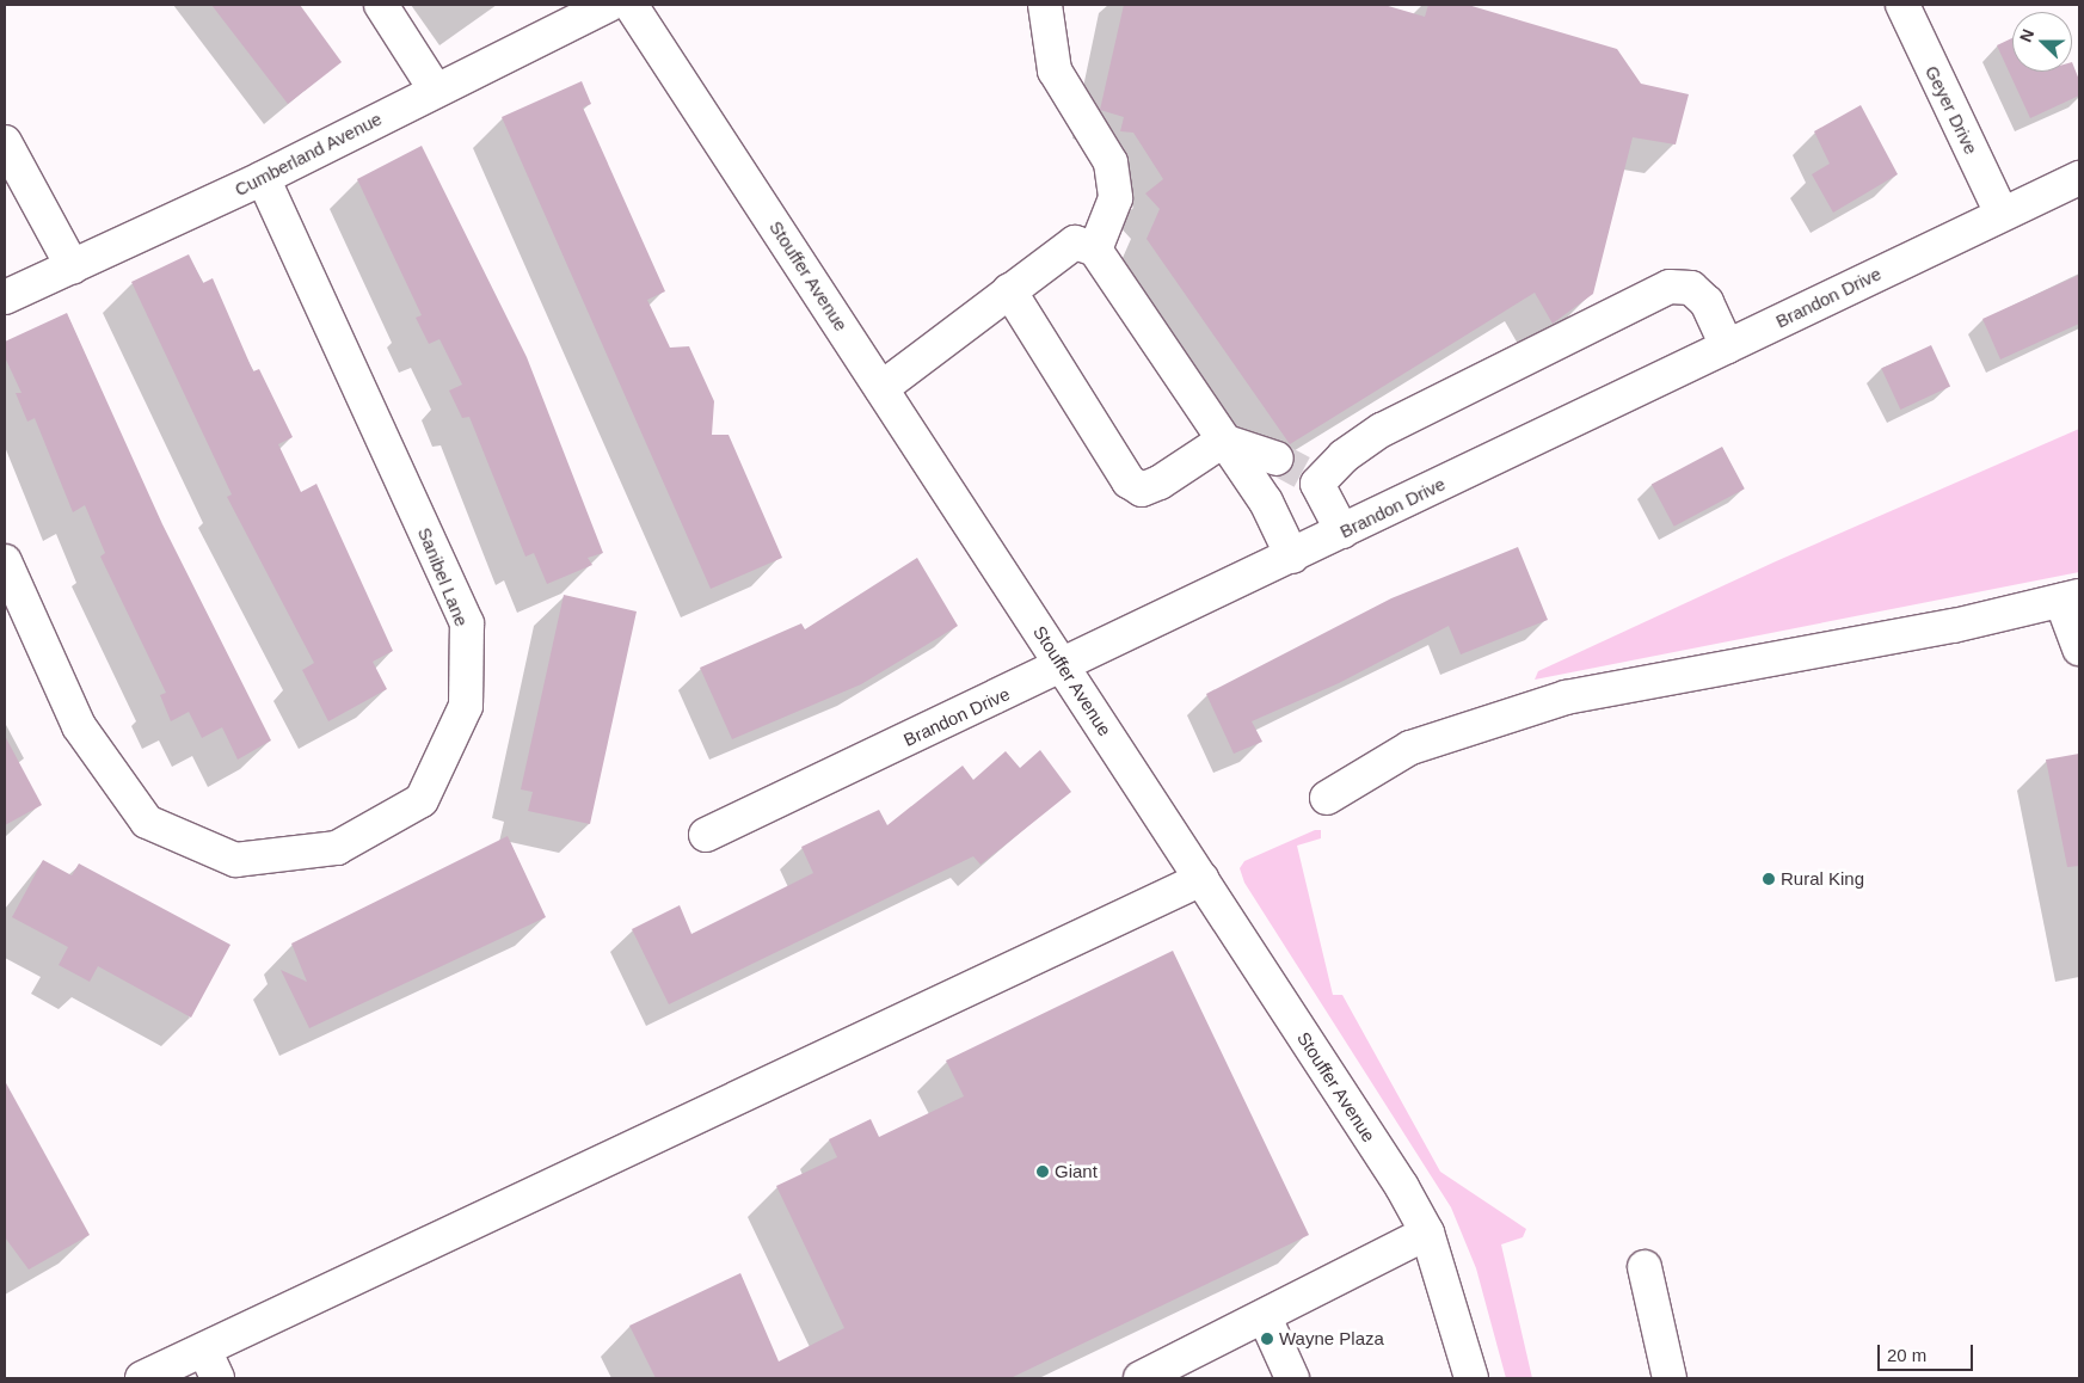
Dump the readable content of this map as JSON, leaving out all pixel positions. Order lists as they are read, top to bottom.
{
  "streets": {
    "street": [
      "Geyer Drive",
      "Cumberland Avenue",
      "Stouffer Avenue",
      "Brandon Drive",
      "Sanibel Lane"
    ]
  },
  "crossings": [
    ["Geyer Drive", "Brandon Drive"],
    ["Cumberland Avenue", "Sanibel Lane"],
    ["Stouffer Avenue", "Brandon Drive"]
  ],
  "places": ["Rural King", "Giant", "Wayne Plaza"],
  "scale_bar": "20 m",
  "north": "left"
}
